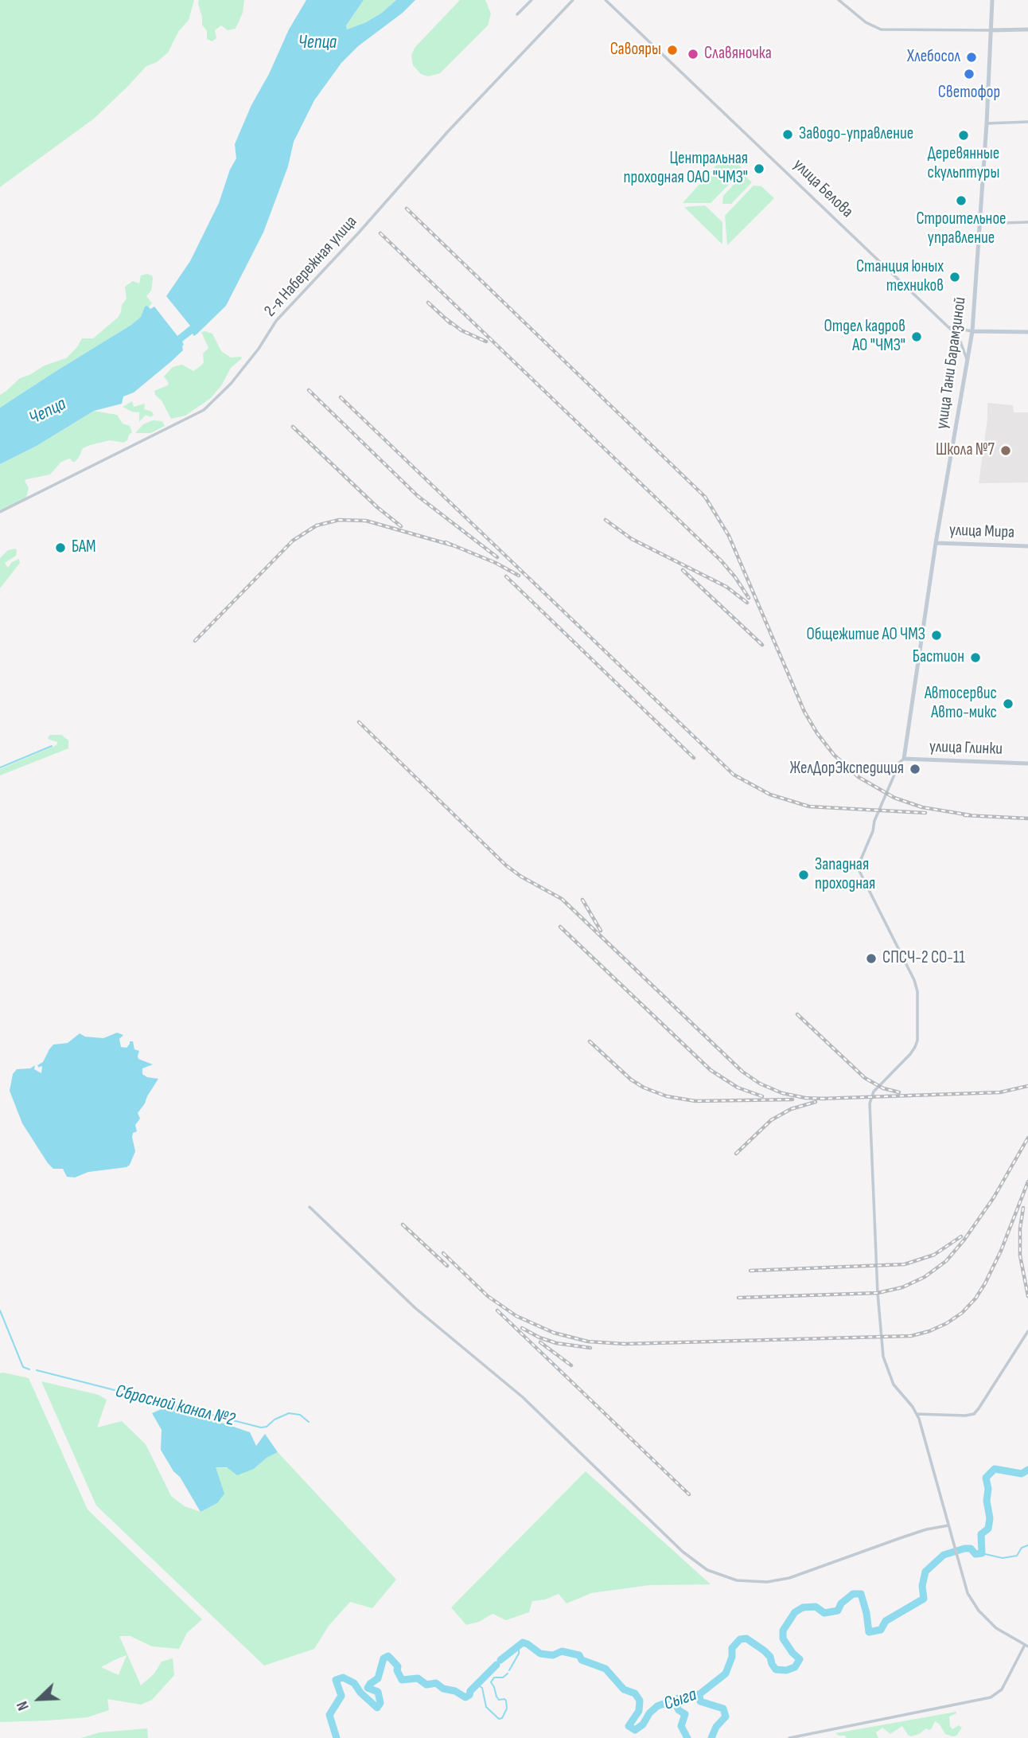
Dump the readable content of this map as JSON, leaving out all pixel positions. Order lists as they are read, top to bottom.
{
  "streets": {
    "street": [
      "улица Белова",
      "2-я Набережная улица",
      "улица Тани Барамзиной",
      "улица Мира",
      "улица Глинки"
    ]
  },
  "crossings": [
    ["улица Белова", "улица Тани Барамзиной"],
    ["улица Тани Барамзиной", "улица Мира"],
    ["улица Тани Барамзиной", "улица Глинки"]
  ],
  "water": ["Чепца", "Сбросной канал №2", "Сыга"],
  "places": [
    "Савояры",
    "Славяночка",
    "Хлебосол",
    "Светофор",
    "Заводо-управление",
    "Деревянные скульптуры",
    "Центральная проходная ОАО \"ЧМЗ\"",
    "Строительное управление",
    "Станция юных техников",
    "Отдел кадров АО \"ЧМЗ\"",
    "Школа №7",
    "БАМ",
    "Общежитие АО ЧМЗ",
    "Бастион",
    "Автосервис Авто-микс",
    "ЖелДорЭкспедиция",
    "Западная проходная",
    "СПСЧ-2 СО-11"
  ],
  "north": "bottom left"
}
